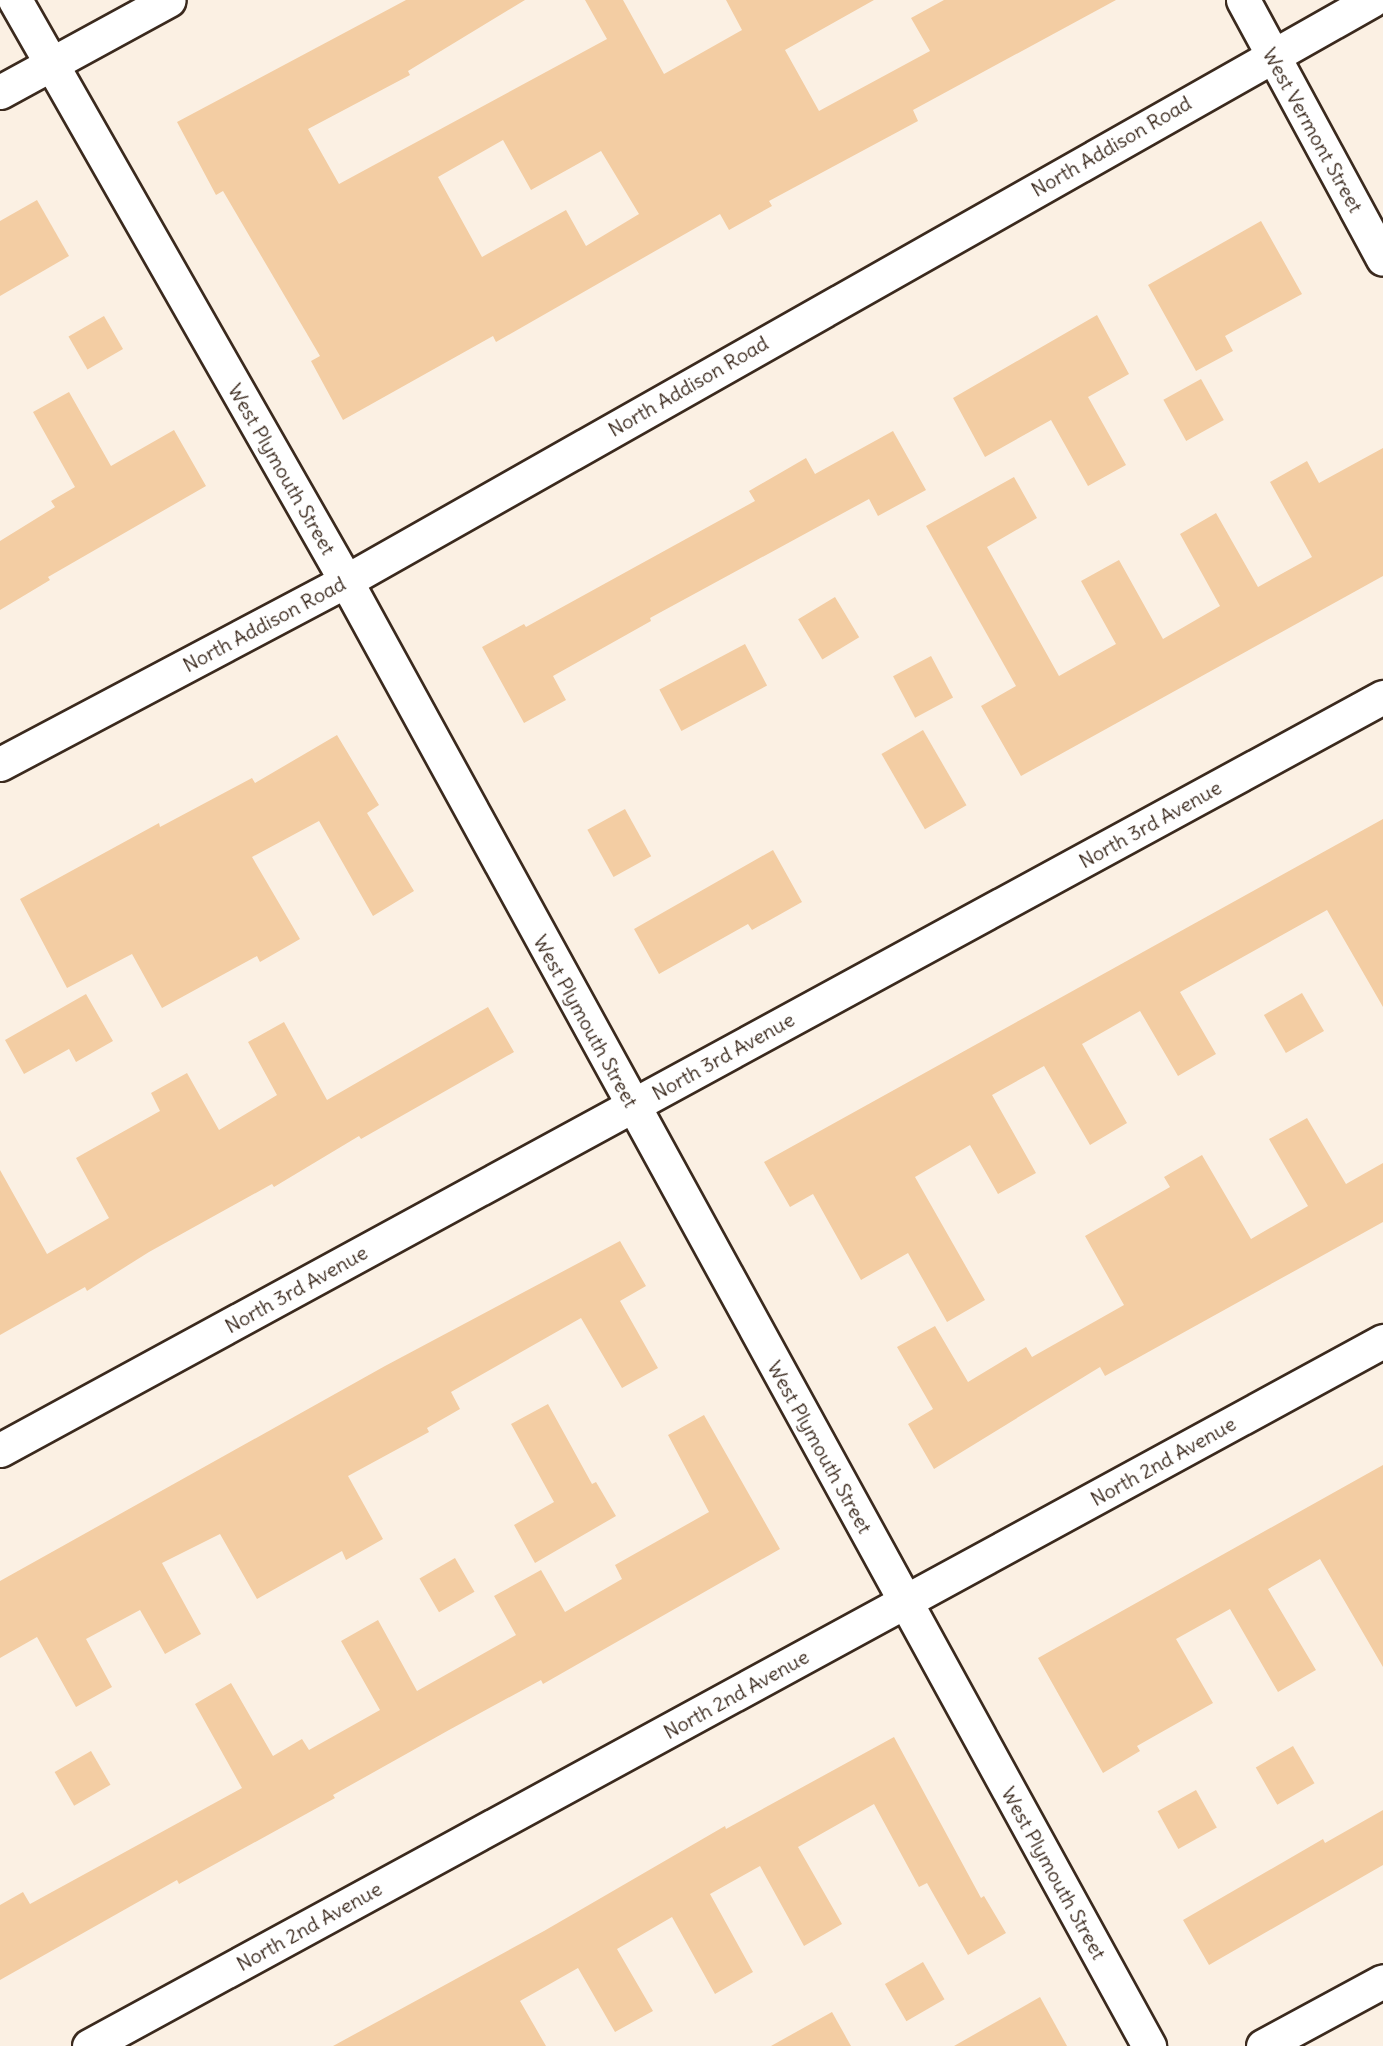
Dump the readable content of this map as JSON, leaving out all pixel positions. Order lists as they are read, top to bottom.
{
  "streets": {
    "street": [
      "West Vermont Street",
      "North Addison Road",
      "West Plymouth Street",
      "North 3rd Avenue",
      "North 2nd Avenue"
    ]
  },
  "crossings": [
    ["West Vermont Street", "North Addison Road"],
    ["North Addison Road", "West Plymouth Street"],
    ["West Plymouth Street", "North 3rd Avenue"],
    ["West Plymouth Street", "North 2nd Avenue"]
  ]
}
